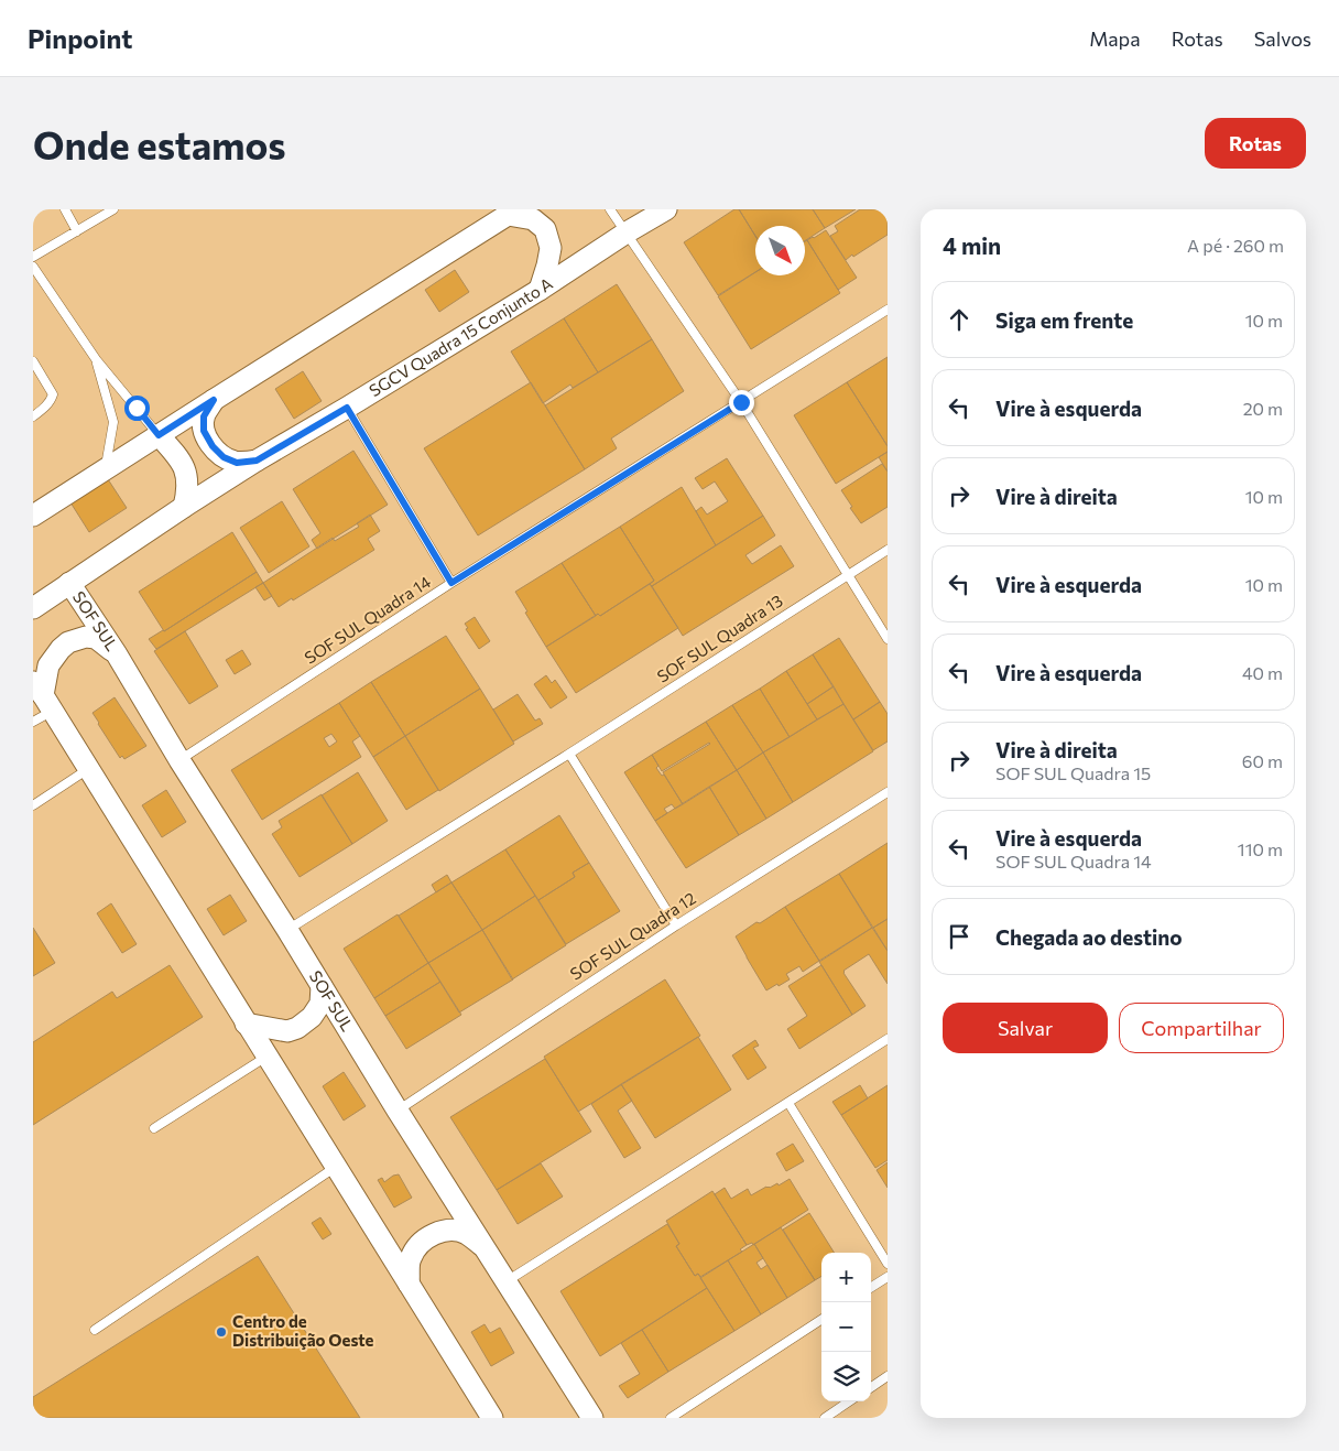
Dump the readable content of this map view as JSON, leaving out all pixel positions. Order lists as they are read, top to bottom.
{
  "streets": {
    "street": ["SGCV Quadra 15 Conjunto A", "SOF SUL"],
    "lane": ["SOF SUL Quadra 14", "SOF SUL Quadra 13", "SOF SUL Quadra 12"]
  },
  "crossings": [
    ["SGCV Quadra 15 Conjunto A", "SOF SUL"],
    ["SOF SUL Quadra 14", "SOF SUL"],
    ["SOF SUL", "SOF SUL Quadra 13"],
    ["SOF SUL", "SOF SUL Quadra 12"]
  ],
  "places": ["Centro de Distribuição Oeste"],
  "north": "bottom right",
  "page": {
    "header": "Pinpoint",
    "nav": ["Mapa", "Rotas", "Salvos"],
    "buttons": [
      "Rotas",
      ["Salvar", "Compartilhar"]
    ],
    "title": "Onde estamos",
    "heading": ["4 min", "A pé · 260 m"],
    "list": [
      ["Siga em frente", "10 m"],
      ["Vire à esquerda", "20 m"],
      ["Vire à direita", "10 m"],
      ["Vire à esquerda", "10 m"],
      ["Vire à esquerda", "40 m"],
      ["Vire à direita", "SOF SUL Quadra 15", "60 m"],
      ["Vire à esquerda", "SOF SUL Quadra 14", "110 m"],
      "Chegada ao destino"
    ],
    "map_buttons": ["+", "−"]
  }
}
